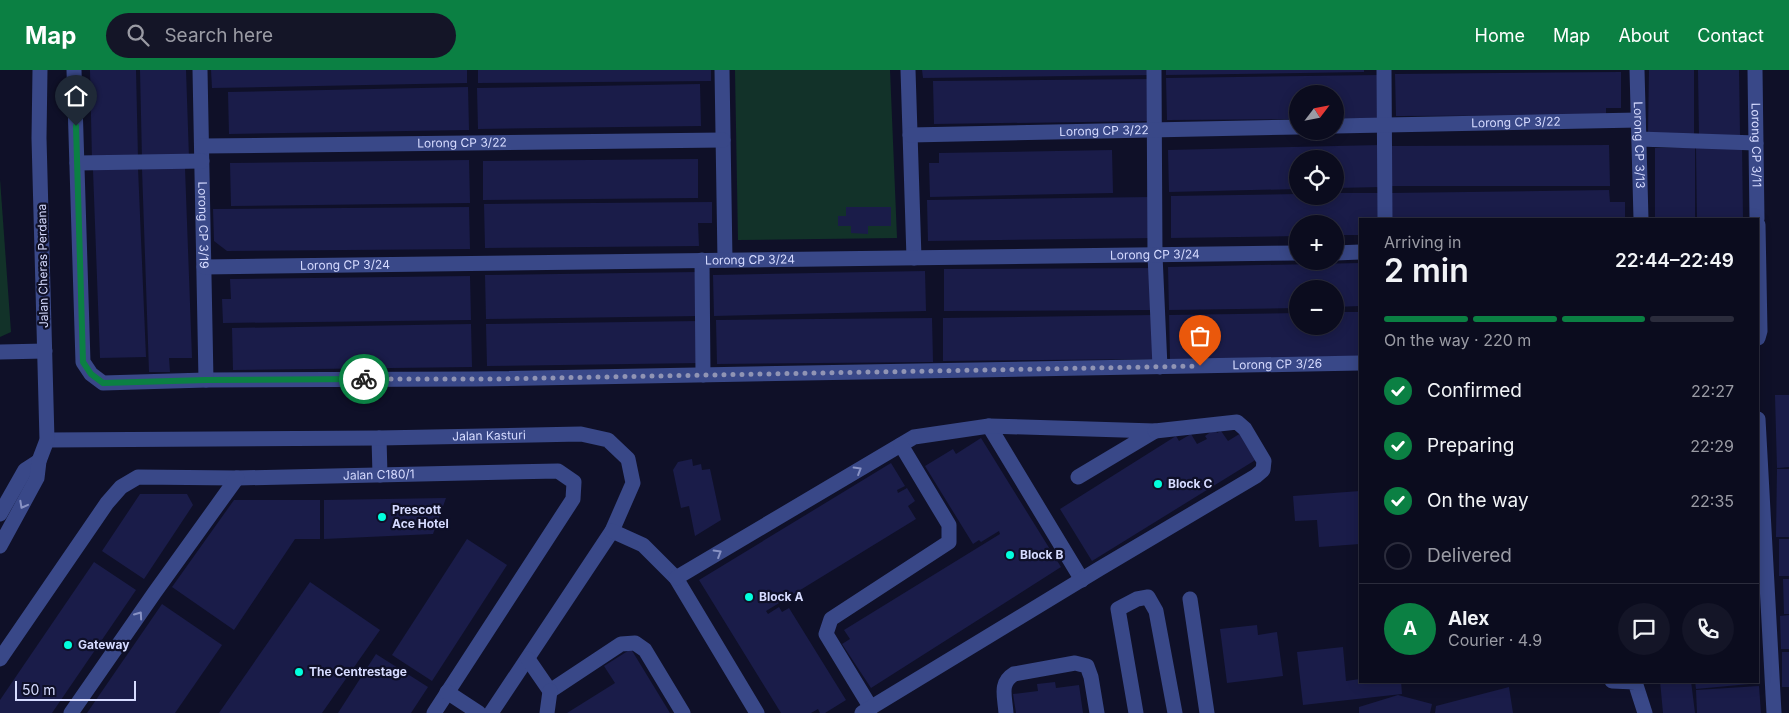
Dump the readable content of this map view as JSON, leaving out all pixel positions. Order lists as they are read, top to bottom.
{
  "streets": {
    "street": [
      "Lorong CP 3/22",
      "Lorong CP 3/13",
      "Lorong CP 3/11",
      "Lorong CP 3/19",
      "Lorong CP 3/24",
      "Jalan Cheras Perdana",
      "Lorong CP 3/26",
      "Jalan Kasturi",
      "Jalan C180/1"
    ]
  },
  "crossings": [
    ["Lorong CP 3/22", "Lorong CP 3/13"],
    ["Lorong CP 3/22", "Lorong CP 3/19"],
    ["Lorong CP 3/19", "Lorong CP 3/24"],
    ["Lorong CP 3/19", "Lorong CP 3/26"],
    ["Jalan Cheras Perdana", "Jalan Kasturi"]
  ],
  "places": [
    "Block C",
    "Prescott Ace Hotel",
    "Block B",
    "Block A",
    "Gateway",
    "The Centrestage"
  ],
  "scale_bar": "50 m",
  "north": "top right",
  "page": {
    "header": "Map",
    "search": "Search here",
    "nav": [
      "Home",
      "Map",
      "About",
      "Contact"
    ],
    "map_buttons": ["+", "−"],
    "heading": ["2 min", "Arriving in", "22:44–22:49"],
    "panel": ["Alex", "Courier · 4.9"],
    "bar": "On the way · 220 m",
    "list": [
      ["Confirmed", "22:27"],
      ["Preparing", "22:29"],
      ["On the way", "22:35"],
      "Delivered"
    ],
    "round": "A",
    "scale": "50 m"
  }
}
